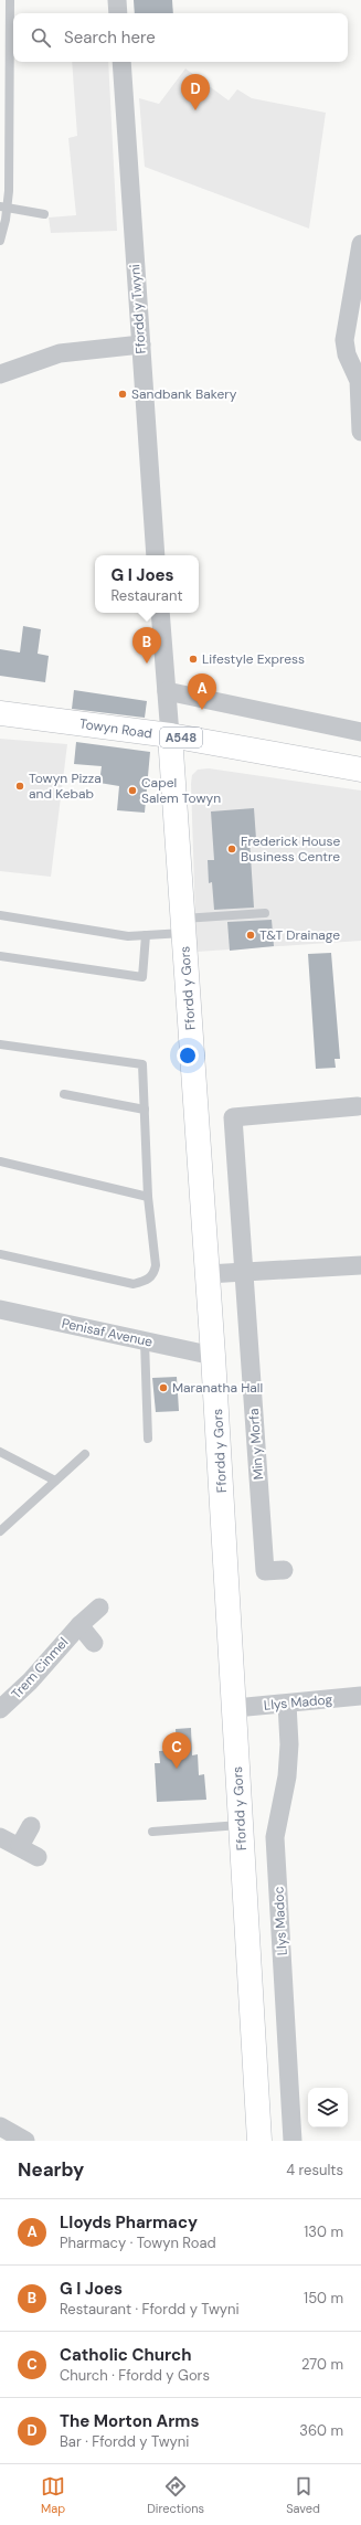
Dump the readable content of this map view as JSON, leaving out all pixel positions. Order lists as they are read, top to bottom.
{
  "streets": {
    "street": [
      "Ffordd y Twyni",
      "Towyn Road",
      "A548",
      "Ffordd y Gors",
      "Penisaf Avenue",
      "Min y Morfa",
      "Trem Cinmel",
      "Llys Madog",
      "Llys Madoc"
    ]
  },
  "crossings": [
    ["Towyn Road", "Ffordd y Gors"],
    ["Ffordd y Gors", "Penisaf Avenue"],
    ["Ffordd y Gors", "Llys Madog"],
    ["Llys Madog", "Llys Madoc"]
  ],
  "places": [
    "Sandbank Bakery",
    "Lifestyle Express",
    "Towyn Pizza and Kebab",
    "Capel Salem Towyn",
    "Frederick House Business Centre",
    "T&T Drainage",
    "Maranatha Hall"
  ],
  "page": {
    "search": "Search here",
    "pins": [
      "D",
      "B",
      "A",
      "C"
    ],
    "popup": ["G I Joes", "Restaurant"],
    "heading": ["Nearby", "4 results"],
    "list": [
      {
        "mark": "A",
        "name": "Lloyds Pharmacy",
        "note": "Pharmacy · Towyn Road",
        "value": "130 m"
      },
      {
        "mark": "B",
        "name": "G I Joes",
        "note": "Restaurant · Ffordd y Twyni",
        "value": "150 m"
      },
      {
        "mark": "C",
        "name": "Catholic Church",
        "note": "Church · Ffordd y Gors",
        "value": "270 m"
      },
      {
        "mark": "D",
        "name": "The Morton Arms",
        "note": "Bar · Ffordd y Twyni",
        "value": "360 m"
      }
    ],
    "nav": ["Map", "Directions", "Saved"]
  }
}
